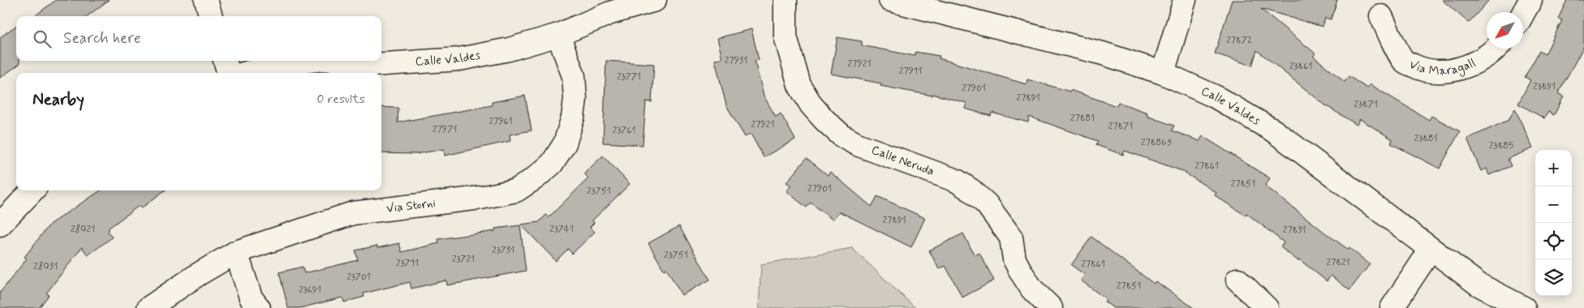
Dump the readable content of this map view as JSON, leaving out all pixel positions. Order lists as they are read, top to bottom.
{
  "streets": {
    "street": [
      "Calle Valdes",
      "Via Maragall",
      "Calle Neruda",
      "Via Storni"
    ]
  },
  "crossings": [
    ["Calle Valdes", "Via Storni"]
  ],
  "house_numbers": [
    "27872",
    "27931",
    "27921",
    "23861",
    "27911",
    "23771",
    "23891",
    "27901",
    "27891",
    "23871",
    "27881",
    "27961",
    "27921",
    "27871",
    "27971",
    "23761",
    "23881",
    "278865",
    "23885",
    "27861",
    "27851",
    "27901",
    "23751",
    "27891",
    "28021",
    "23741",
    "27831",
    "23731",
    "23751",
    "23721",
    "27821",
    "23711",
    "27861",
    "28031",
    "23701",
    "27851",
    "23691"
  ],
  "north": "bottom left",
  "page": {
    "search": "Search here",
    "heading": ["Nearby", "0 results"],
    "map_buttons": ["+", "−"]
  }
}
